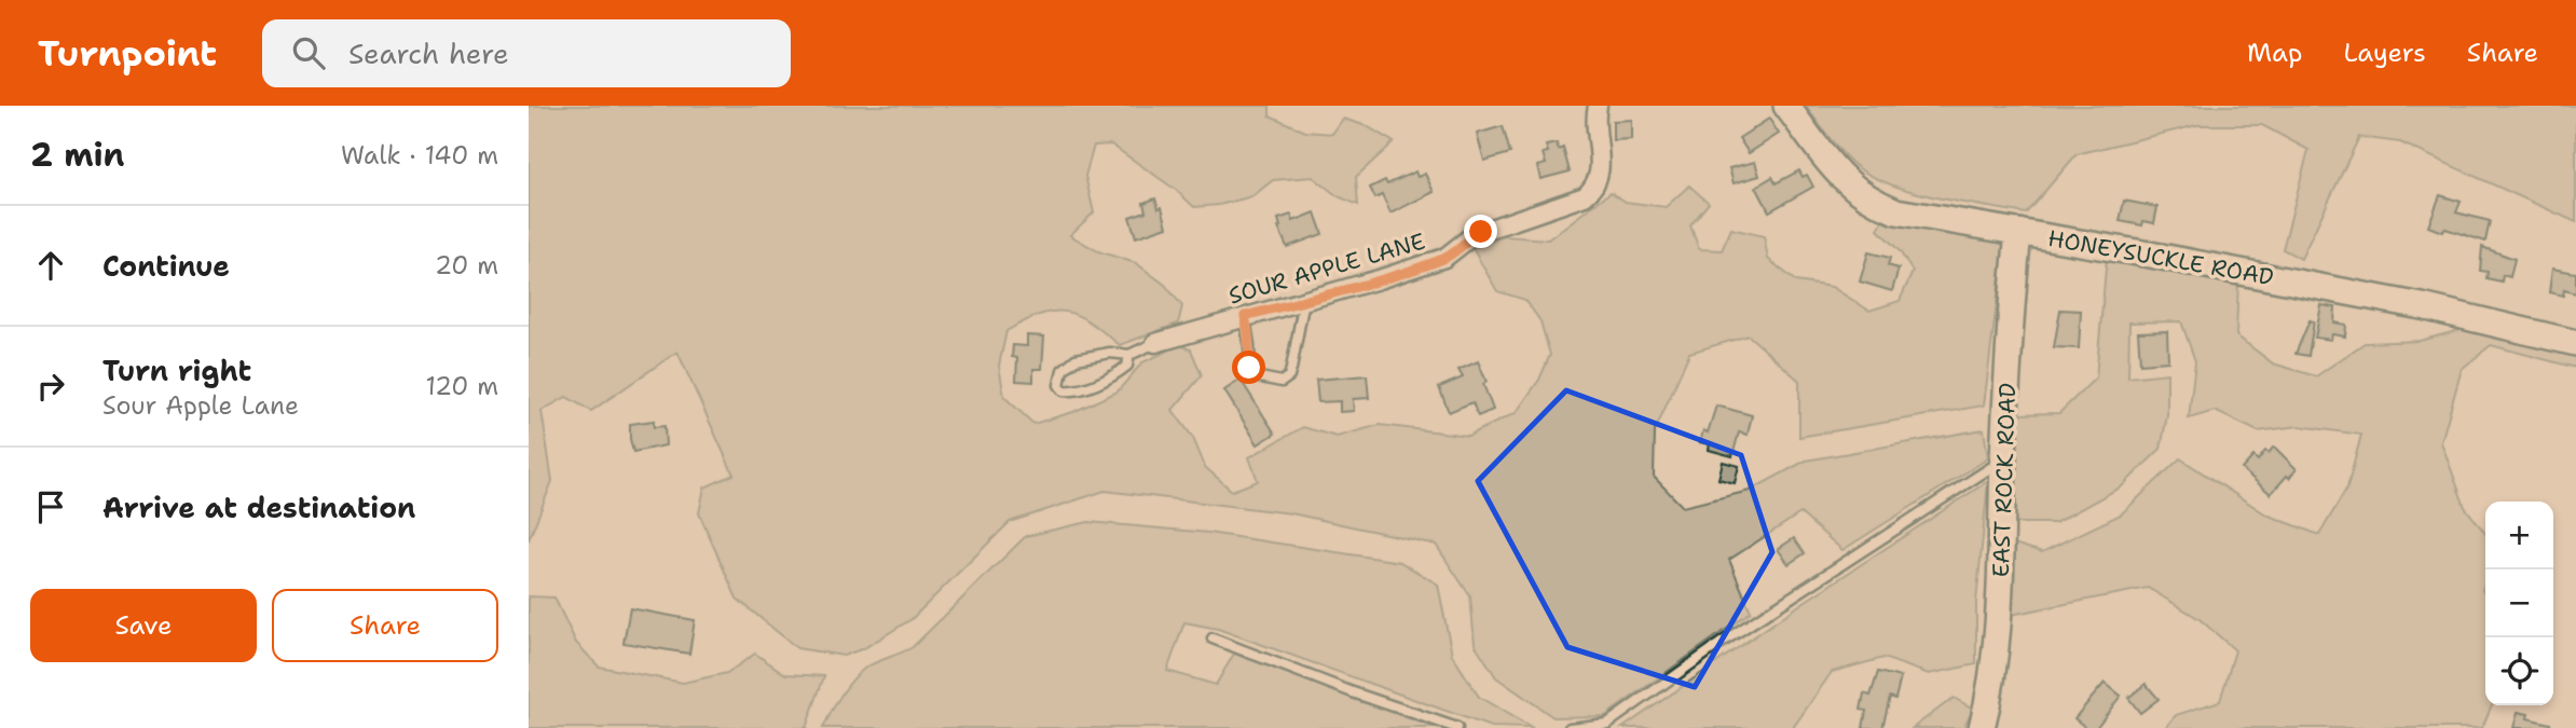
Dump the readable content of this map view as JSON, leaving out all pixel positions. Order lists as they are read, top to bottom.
{
  "streets": {
    "street": ["HONEYSUCKLE ROAD", "SOUR APPLE LANE", "EAST ROCK ROAD"]
  },
  "crossings": [
    ["HONEYSUCKLE ROAD", "EAST ROCK ROAD"]
  ],
  "page": {
    "header": "Turnpoint",
    "search": "Search here",
    "nav": ["Map", "Layers", "Share"],
    "heading": ["2 min", "Walk · 140 m"],
    "list": [
      ["Continue", "20 m"],
      ["Turn right", "Sour Apple Lane", "120 m"],
      "Arrive at destination"
    ],
    "map_buttons": ["+", "−"],
    "buttons": ["Save", "Share"]
  }
}
